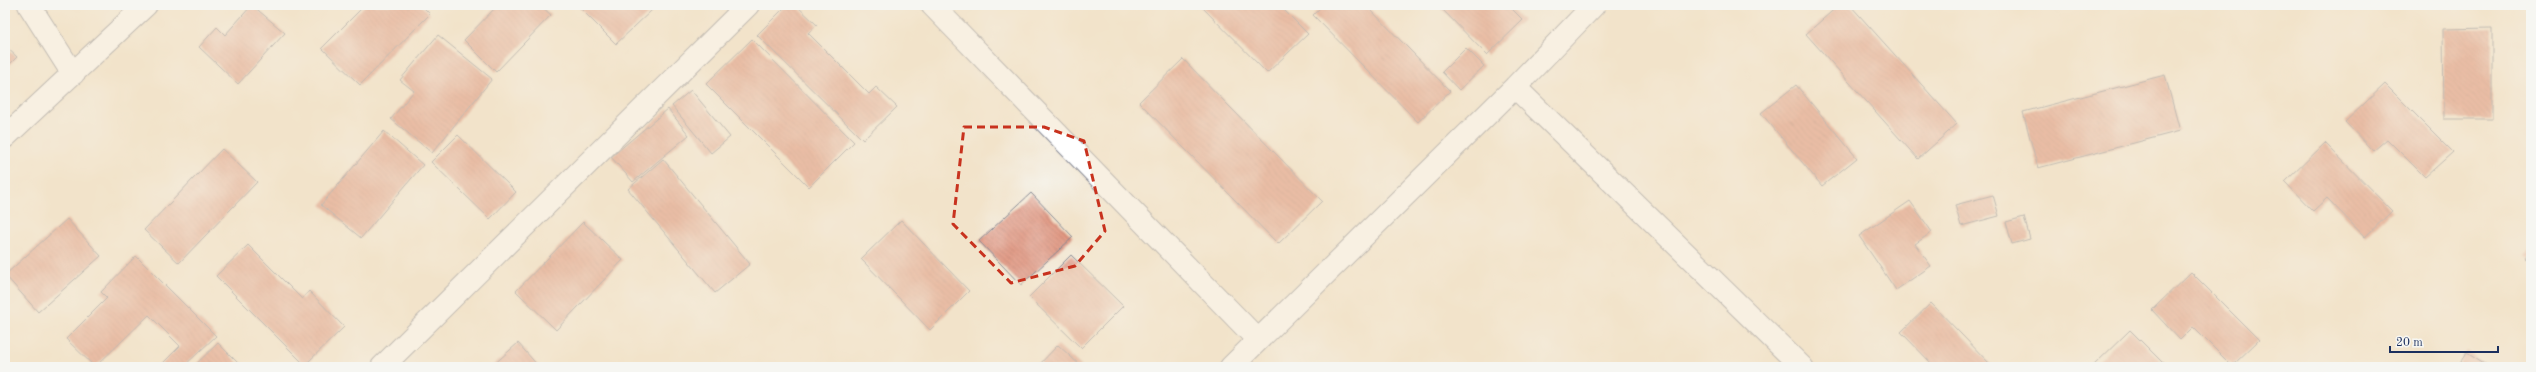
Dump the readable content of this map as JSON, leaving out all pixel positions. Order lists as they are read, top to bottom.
{
  "scale_bar": "20 m"
}
